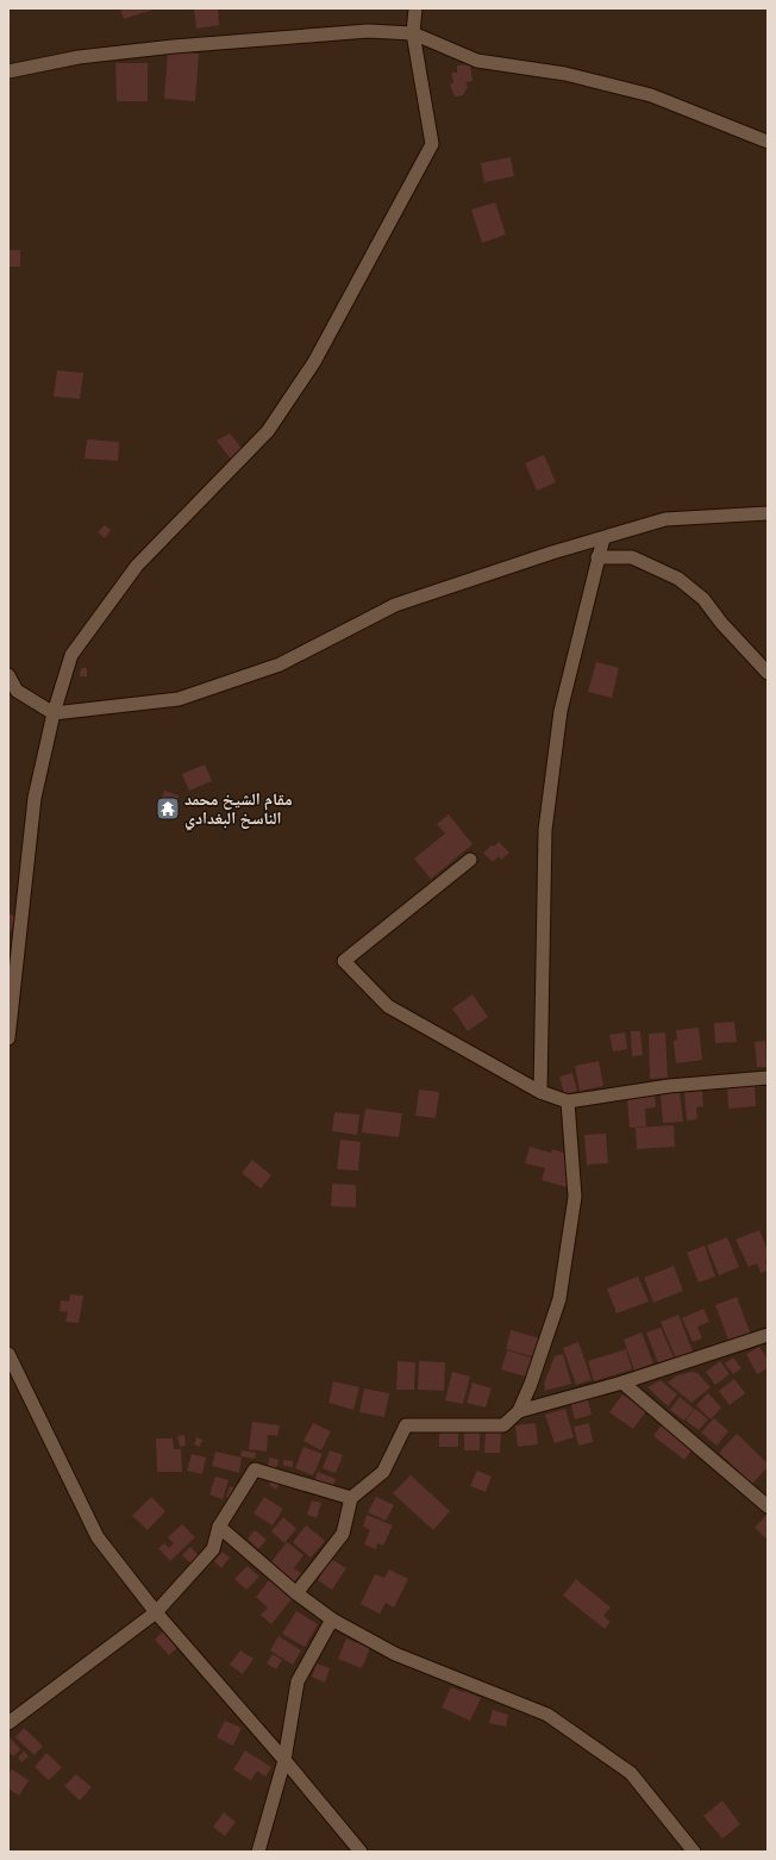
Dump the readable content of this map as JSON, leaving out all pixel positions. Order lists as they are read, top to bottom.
{
  "places": {
    "temple": ["مقام الشيخ محمد الناسخ البغدادي"]
  }
}
